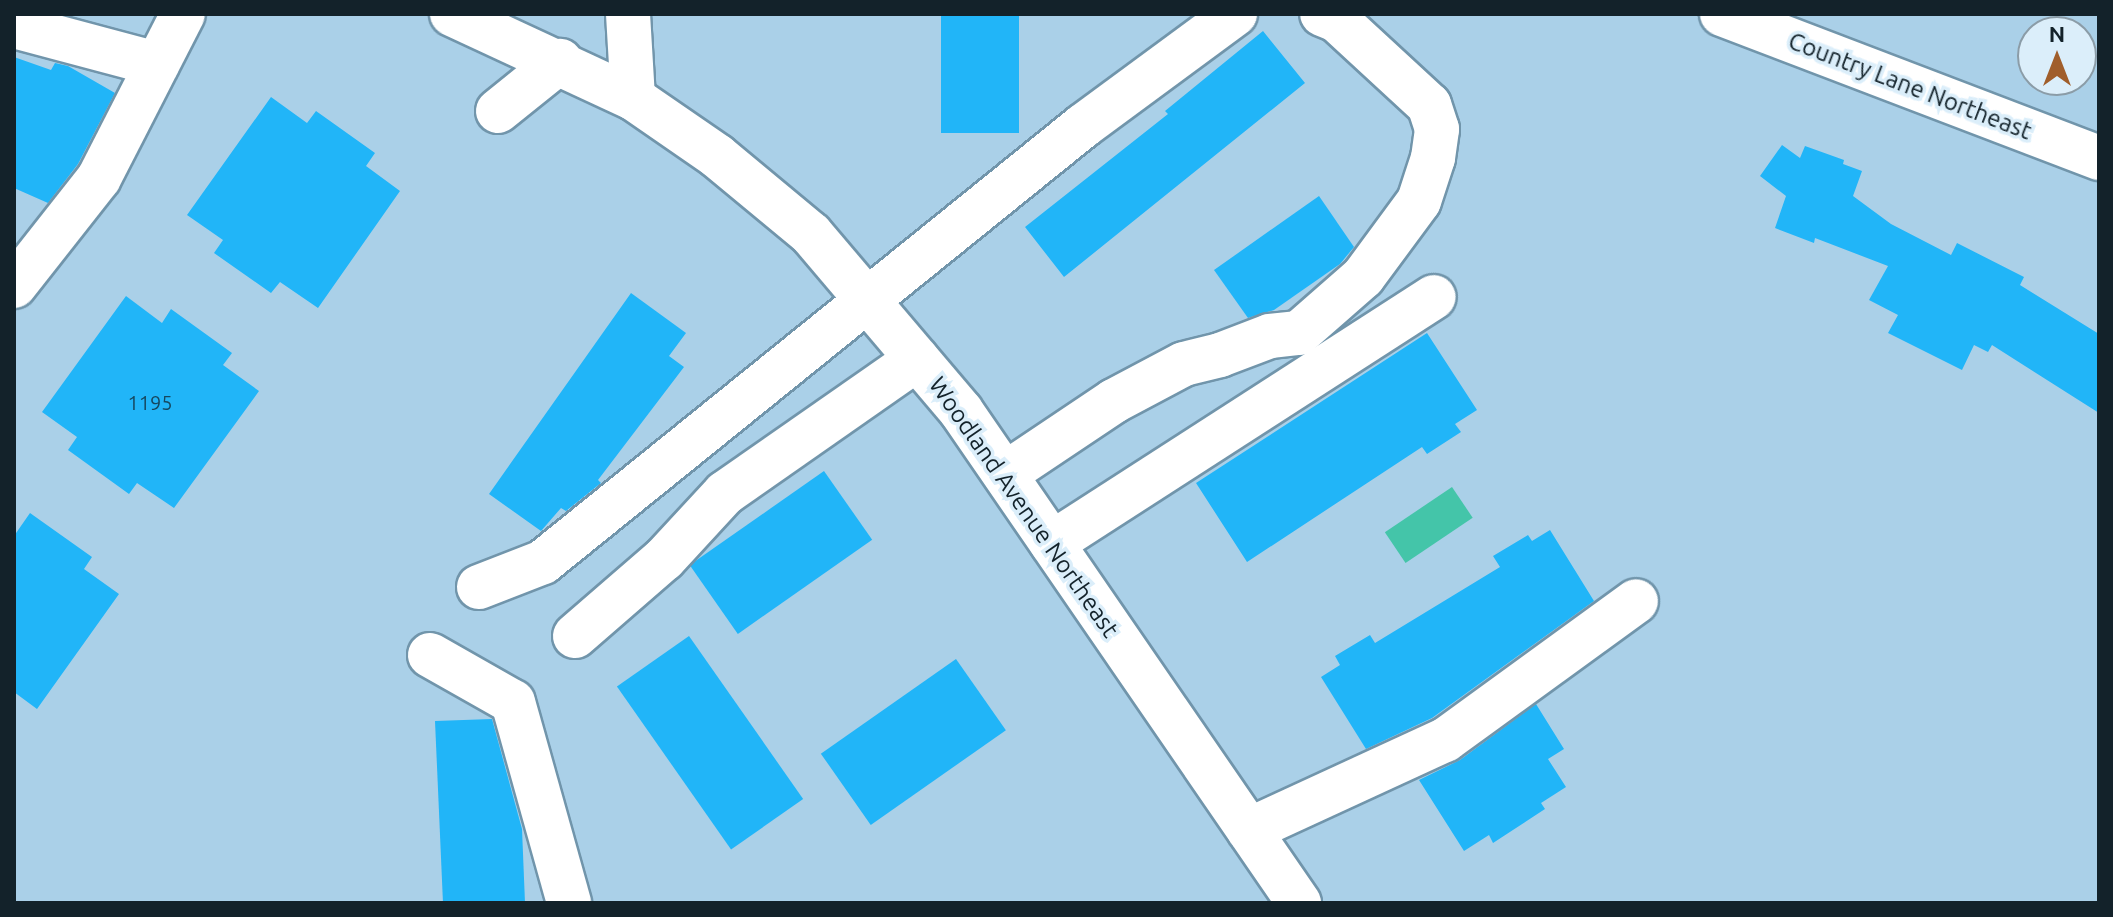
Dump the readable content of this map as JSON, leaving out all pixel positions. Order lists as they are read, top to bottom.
{
  "streets": {
    "street": ["Country Lane Northeast", "Woodland Avenue Northeast"]
  },
  "house_numbers": ["1195"],
  "north": "top"
}
